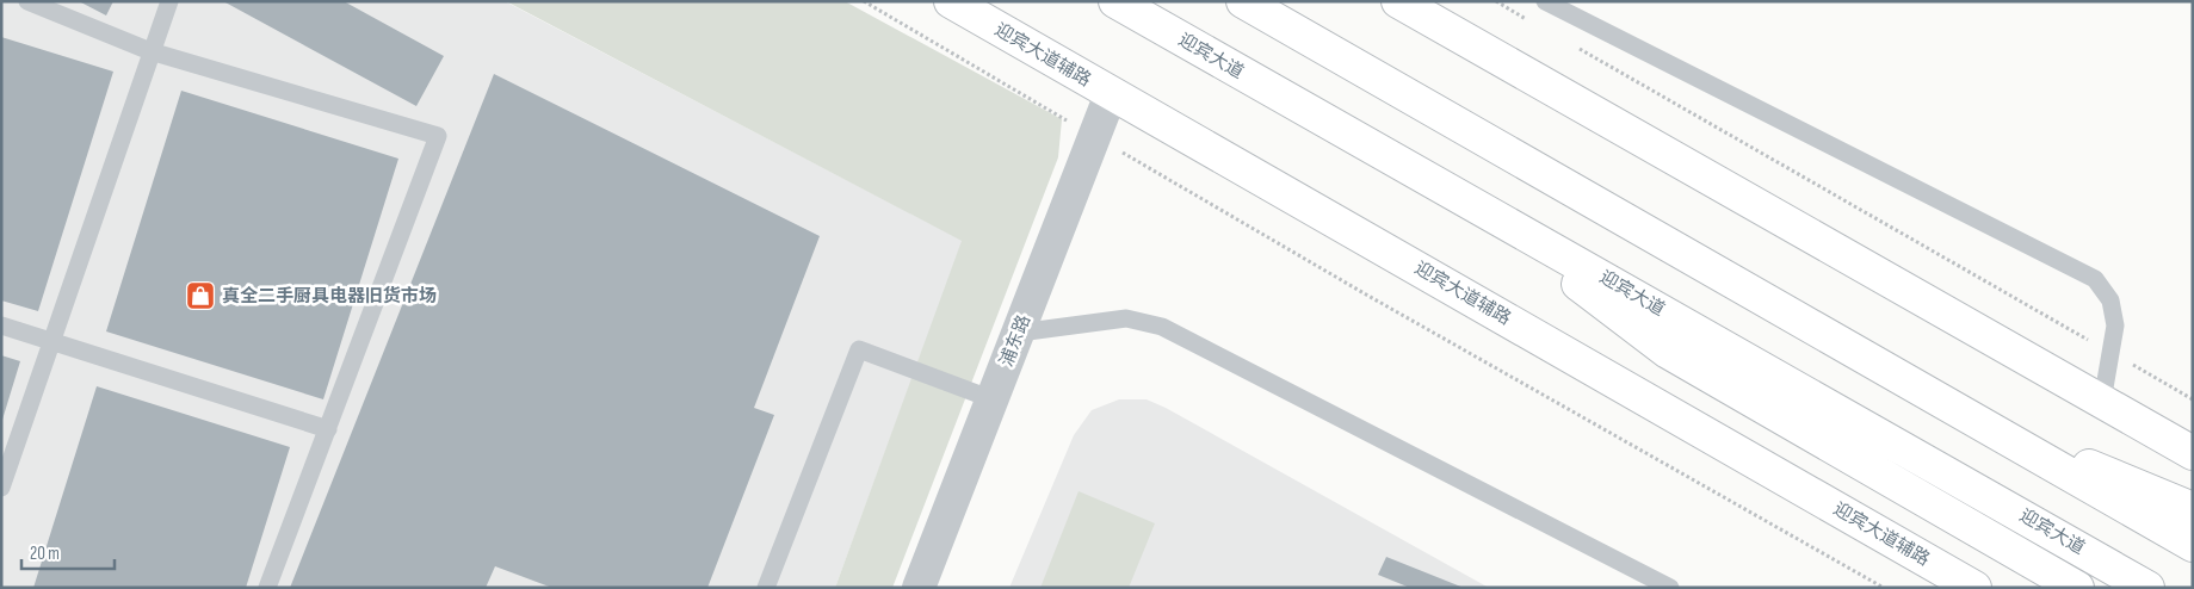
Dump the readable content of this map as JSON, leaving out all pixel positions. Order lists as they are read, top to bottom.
{
  "streets": {
    "main road": ["迎宾大道辅路", "迎宾大道"],
    "street": ["浦东路"]
  },
  "crossings": [
    ["迎宾大道辅路", "浦东路"]
  ],
  "places": {
    "shop": ["真全二手厨具电器旧货市场"]
  },
  "scale_bar": "20 m"
}
